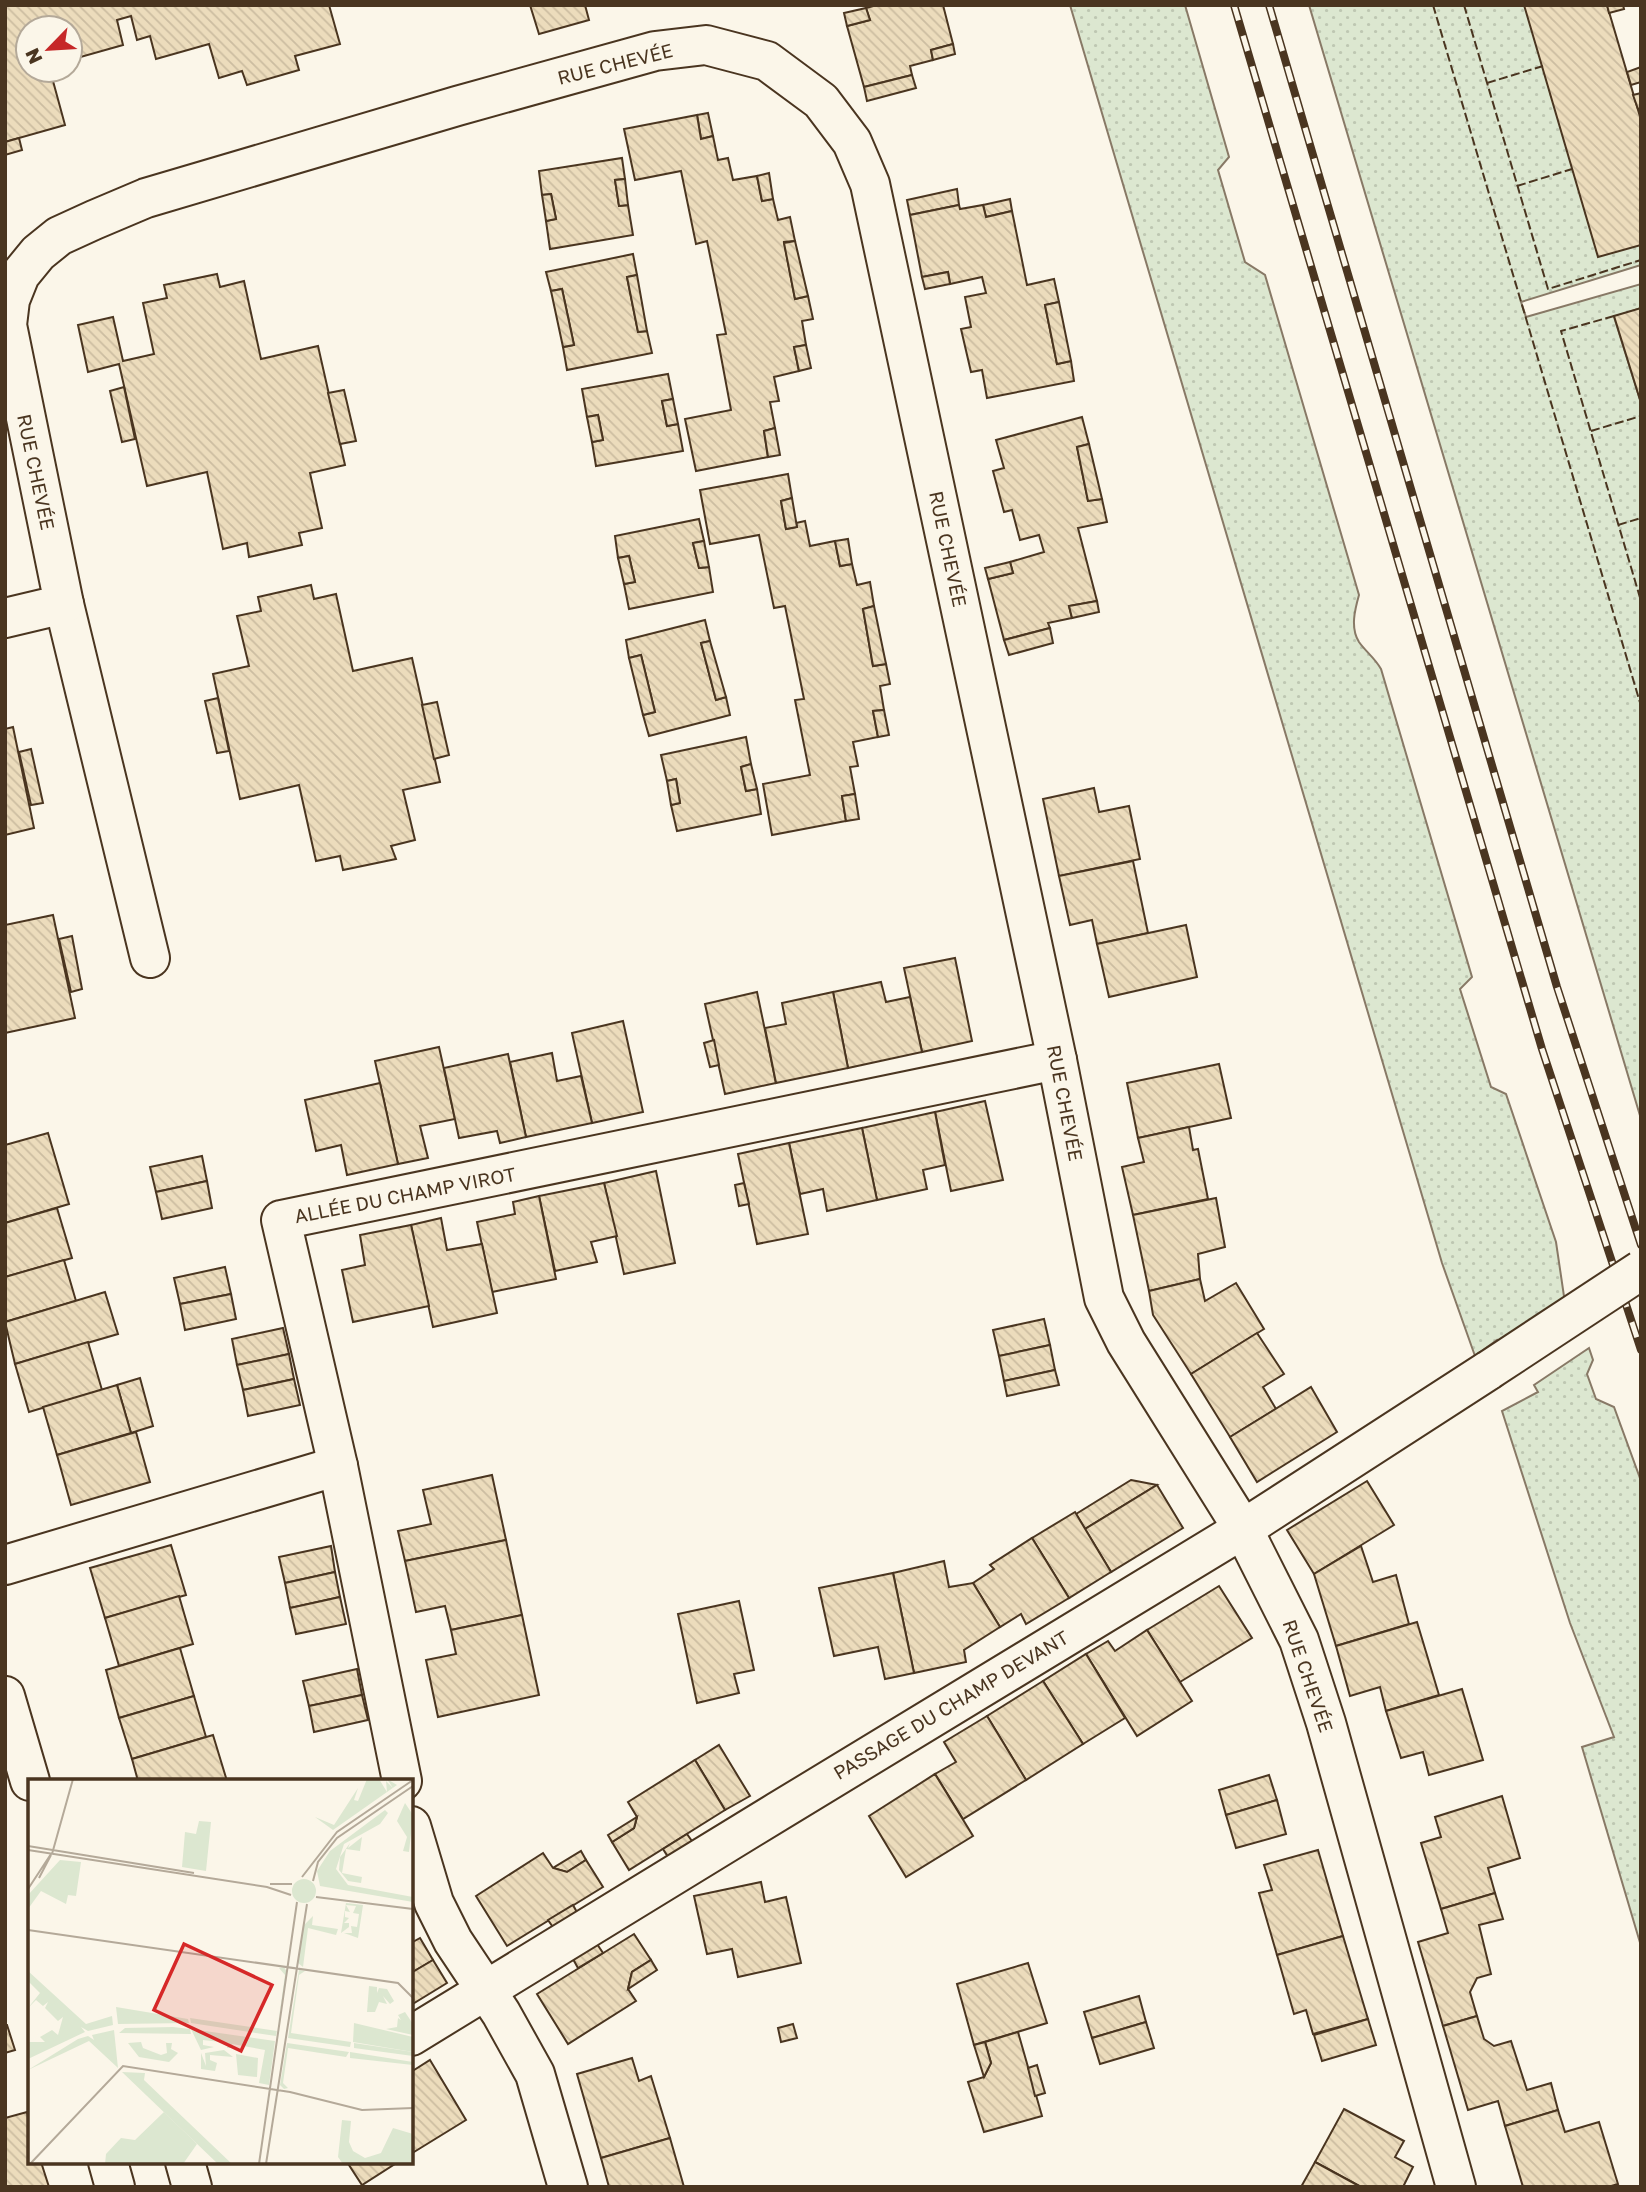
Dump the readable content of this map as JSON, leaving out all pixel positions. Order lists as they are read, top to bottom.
{
  "streets": {
    "street": ["RUE CHEVÉE", "ALLÉE DU CHAMP VIROT", "PASSAGE DU CHAMP DEVANT"]
  },
  "crossings": [
    ["RUE CHEVÉE", "ALLÉE DU CHAMP VIROT"],
    ["RUE CHEVÉE", "PASSAGE DU CHAMP DEVANT"]
  ],
  "north": "bottom left"
}
